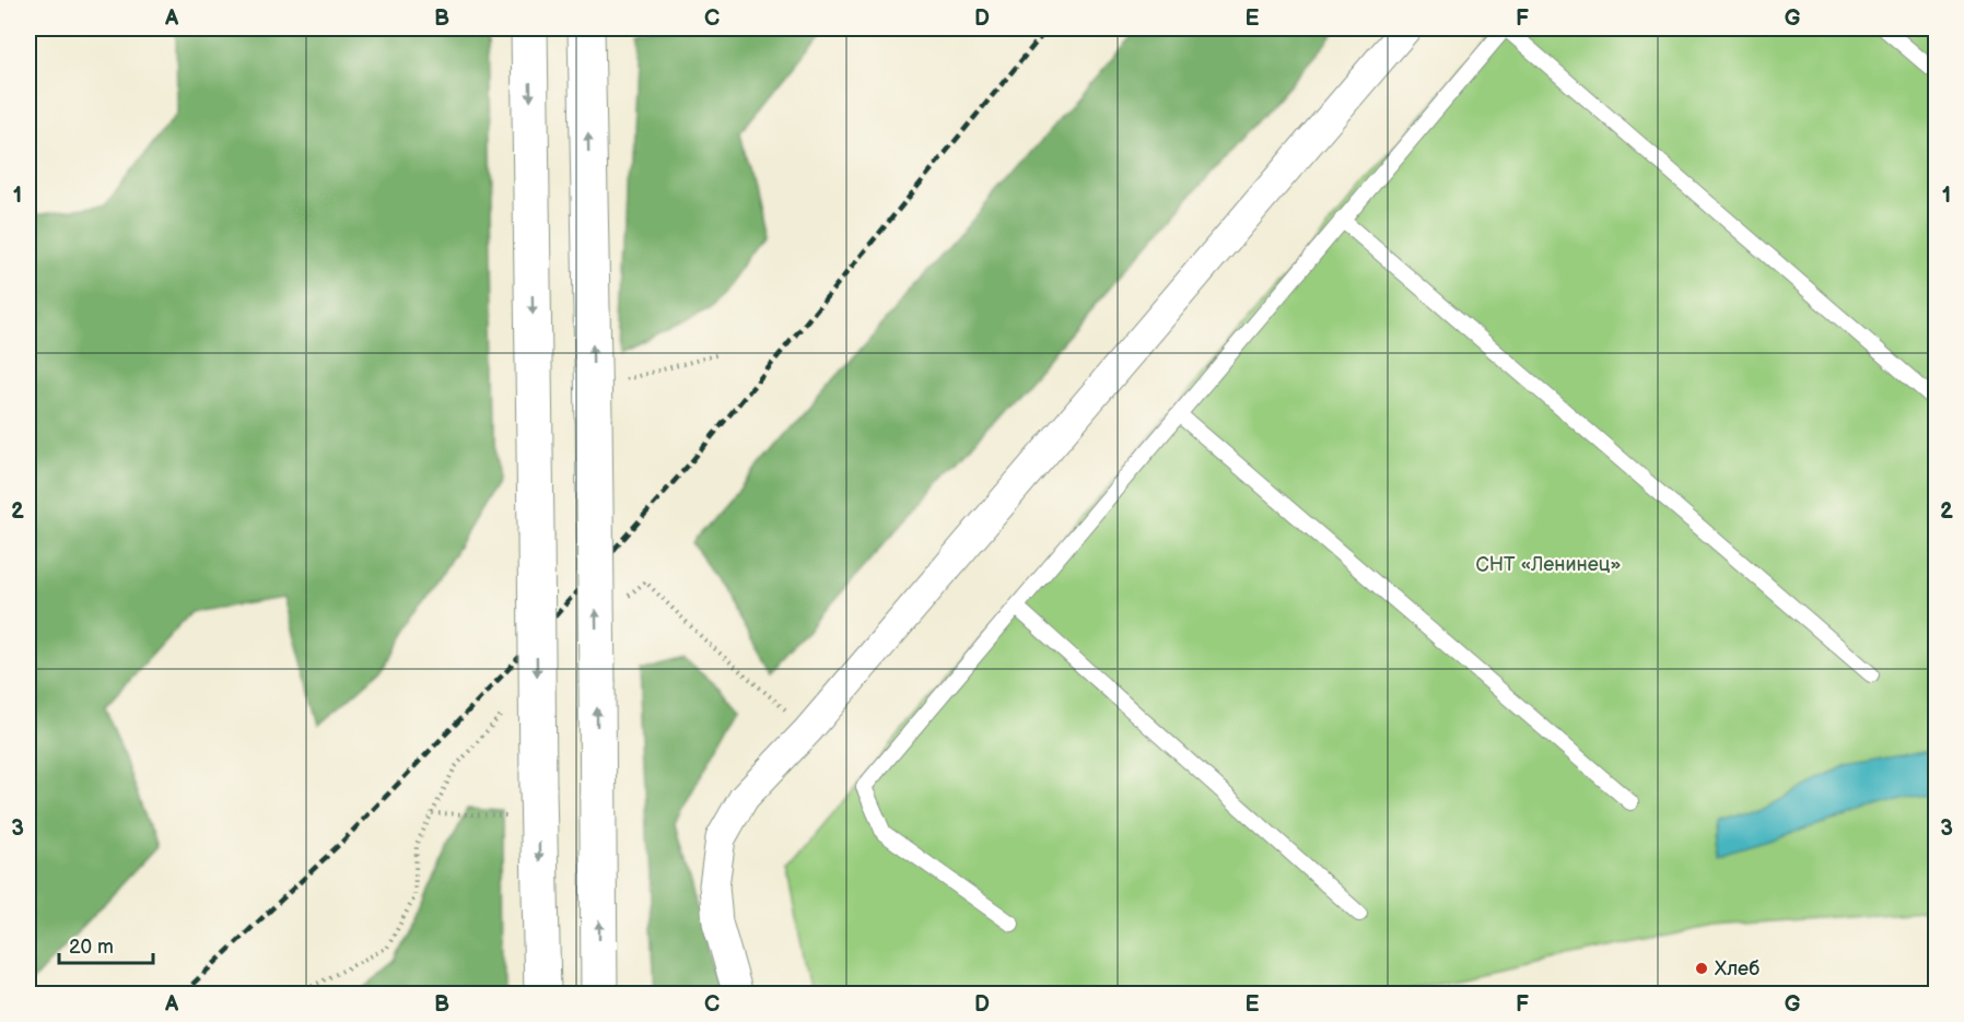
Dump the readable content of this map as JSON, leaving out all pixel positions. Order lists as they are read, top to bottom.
{
  "parks": ["СНТ «Ленинец»"],
  "places": ["Хлеб"],
  "scale_bar": "20 m",
  "grid": {
    "columns": [
      "A",
      "B",
      "C",
      "D",
      "E",
      "F",
      "G"
    ],
    "rows": ["1", "2", "3"]
  }
}
